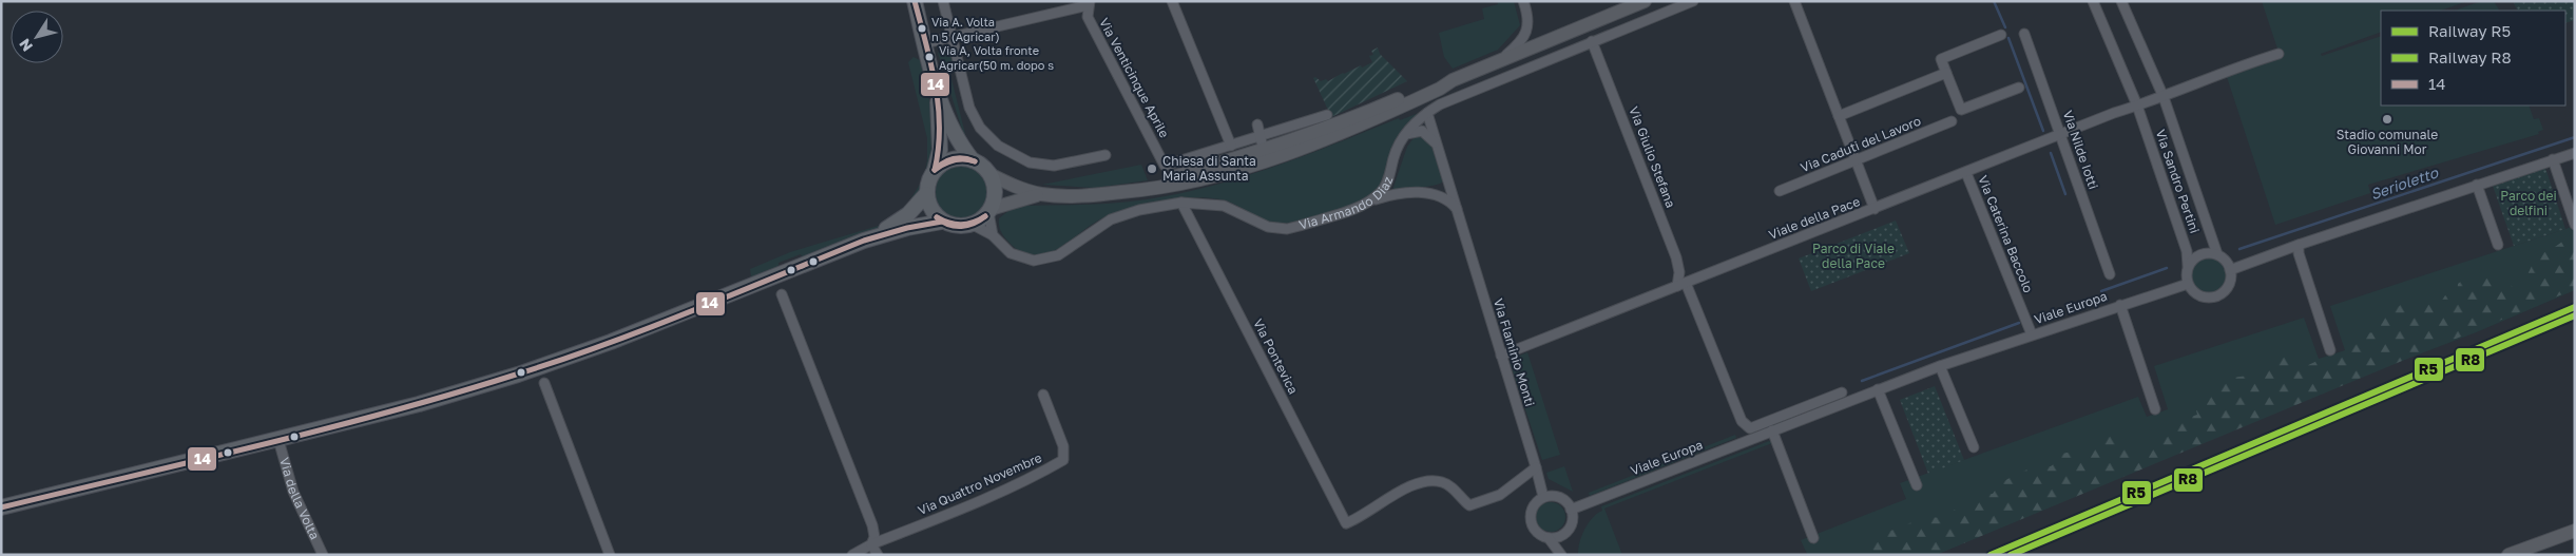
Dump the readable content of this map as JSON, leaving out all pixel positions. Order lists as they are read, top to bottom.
{
  "streets": {
    "main road": ["Via della Volta"],
    "street": [
      "Via Venticinque Aprile",
      "Via Caduti del Lavoro",
      "Via Nilde Iotti",
      "Via Giulio Stefana",
      "Via Sandro Pertini",
      "Via Armando Diaz",
      "Viale della Pace",
      "Via Caterina Baccolo",
      "Viale Europa",
      "Via Flaminio Monti",
      "Via Pontevica",
      "Via Quattro Novembre"
    ]
  },
  "crossings": [
    ["Via Caduti del Lavoro", "Viale della Pace"],
    ["Via Nilde Iotti", "Viale della Pace"],
    ["Via Giulio Stefana", "Via Armando Diaz"],
    ["Via Giulio Stefana", "Viale della Pace"],
    ["Via Sandro Pertini", "Viale della Pace"],
    ["Via Sandro Pertini", "Viale Europa"],
    ["Via Armando Diaz", "Via Flaminio Monti"],
    ["Via Armando Diaz", "Via Pontevica"],
    ["Viale della Pace", "Via Caterina Baccolo"],
    ["Viale della Pace", "Via Flaminio Monti"],
    ["Via Caterina Baccolo", "Viale Europa"],
    ["Viale Europa", "Via Flaminio Monti"],
    ["Via Flaminio Monti", "Via Pontevica"]
  ],
  "water": ["Serioletto"],
  "parks": ["Parco dei delfini", "Parco di Viale della Pace"],
  "places": [
    "Via A. Volta n 5 (Agricar)",
    "Via A, Volta fronte Agricar(50 m. dopo s",
    "Stadio comunale Giovanni Mor",
    "Chiesa di Santa Maria Assunta"
  ],
  "lines": ["transit line 14", "rail line R5", "rail line R8"],
  "legend": ["Railway R5", "Railway R8", "14"],
  "north": "bottom left"
}
